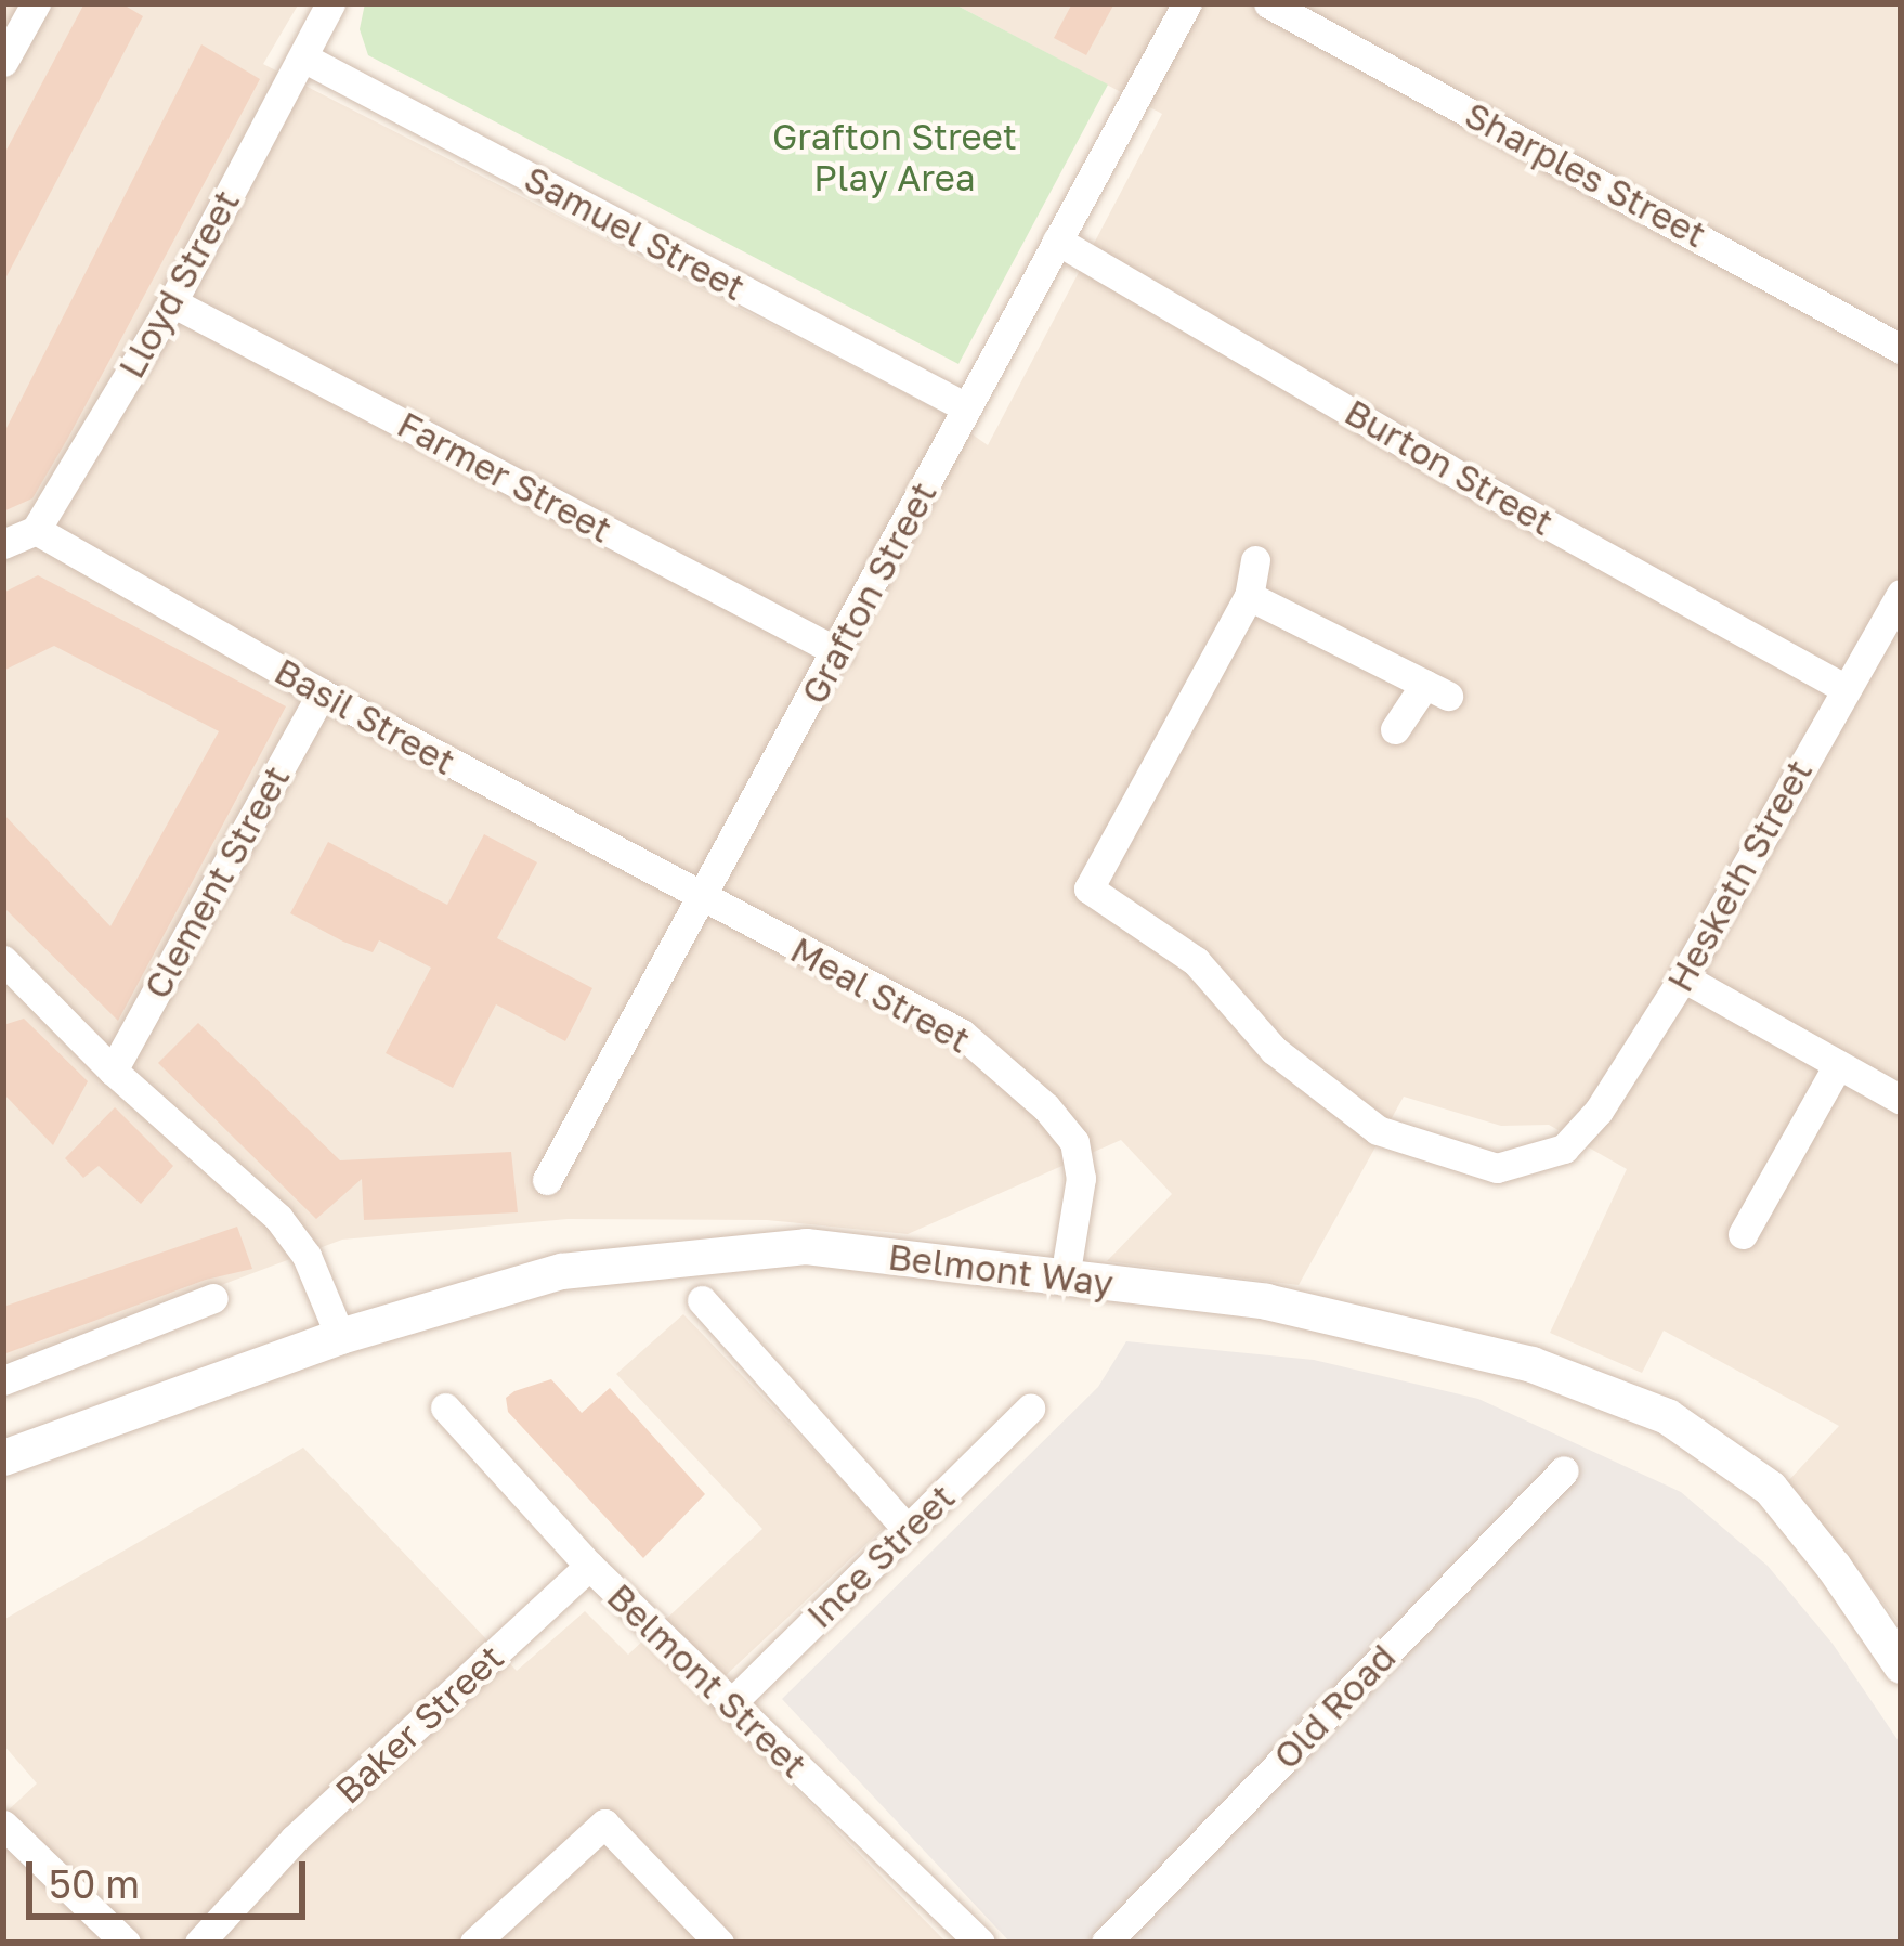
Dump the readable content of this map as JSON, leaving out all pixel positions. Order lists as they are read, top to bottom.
{
  "streets": {
    "street": [
      "Sharples Street",
      "Samuel Street",
      "Lloyd Street",
      "Burton Street",
      "Farmer Street",
      "Grafton Street",
      "Basil Street",
      "Hesketh Street",
      "Clement Street",
      "Meal Street",
      "Belmont Way",
      "Ince Street",
      "Belmont Street",
      "Old Road",
      "Baker Street"
    ]
  },
  "crossings": [
    ["Samuel Street", "Lloyd Street"],
    ["Samuel Street", "Grafton Street"],
    ["Lloyd Street", "Farmer Street"],
    ["Lloyd Street", "Basil Street"],
    ["Burton Street", "Grafton Street"],
    ["Burton Street", "Hesketh Street"],
    ["Farmer Street", "Grafton Street"],
    ["Grafton Street", "Basil Street"],
    ["Grafton Street", "Meal Street"],
    ["Basil Street", "Clement Street"],
    ["Basil Street", "Meal Street"],
    ["Ince Street", "Belmont Street"],
    ["Belmont Street", "Baker Street"]
  ],
  "parks": ["Grafton Street Play Area"],
  "scale_bar": "50 m"
}
